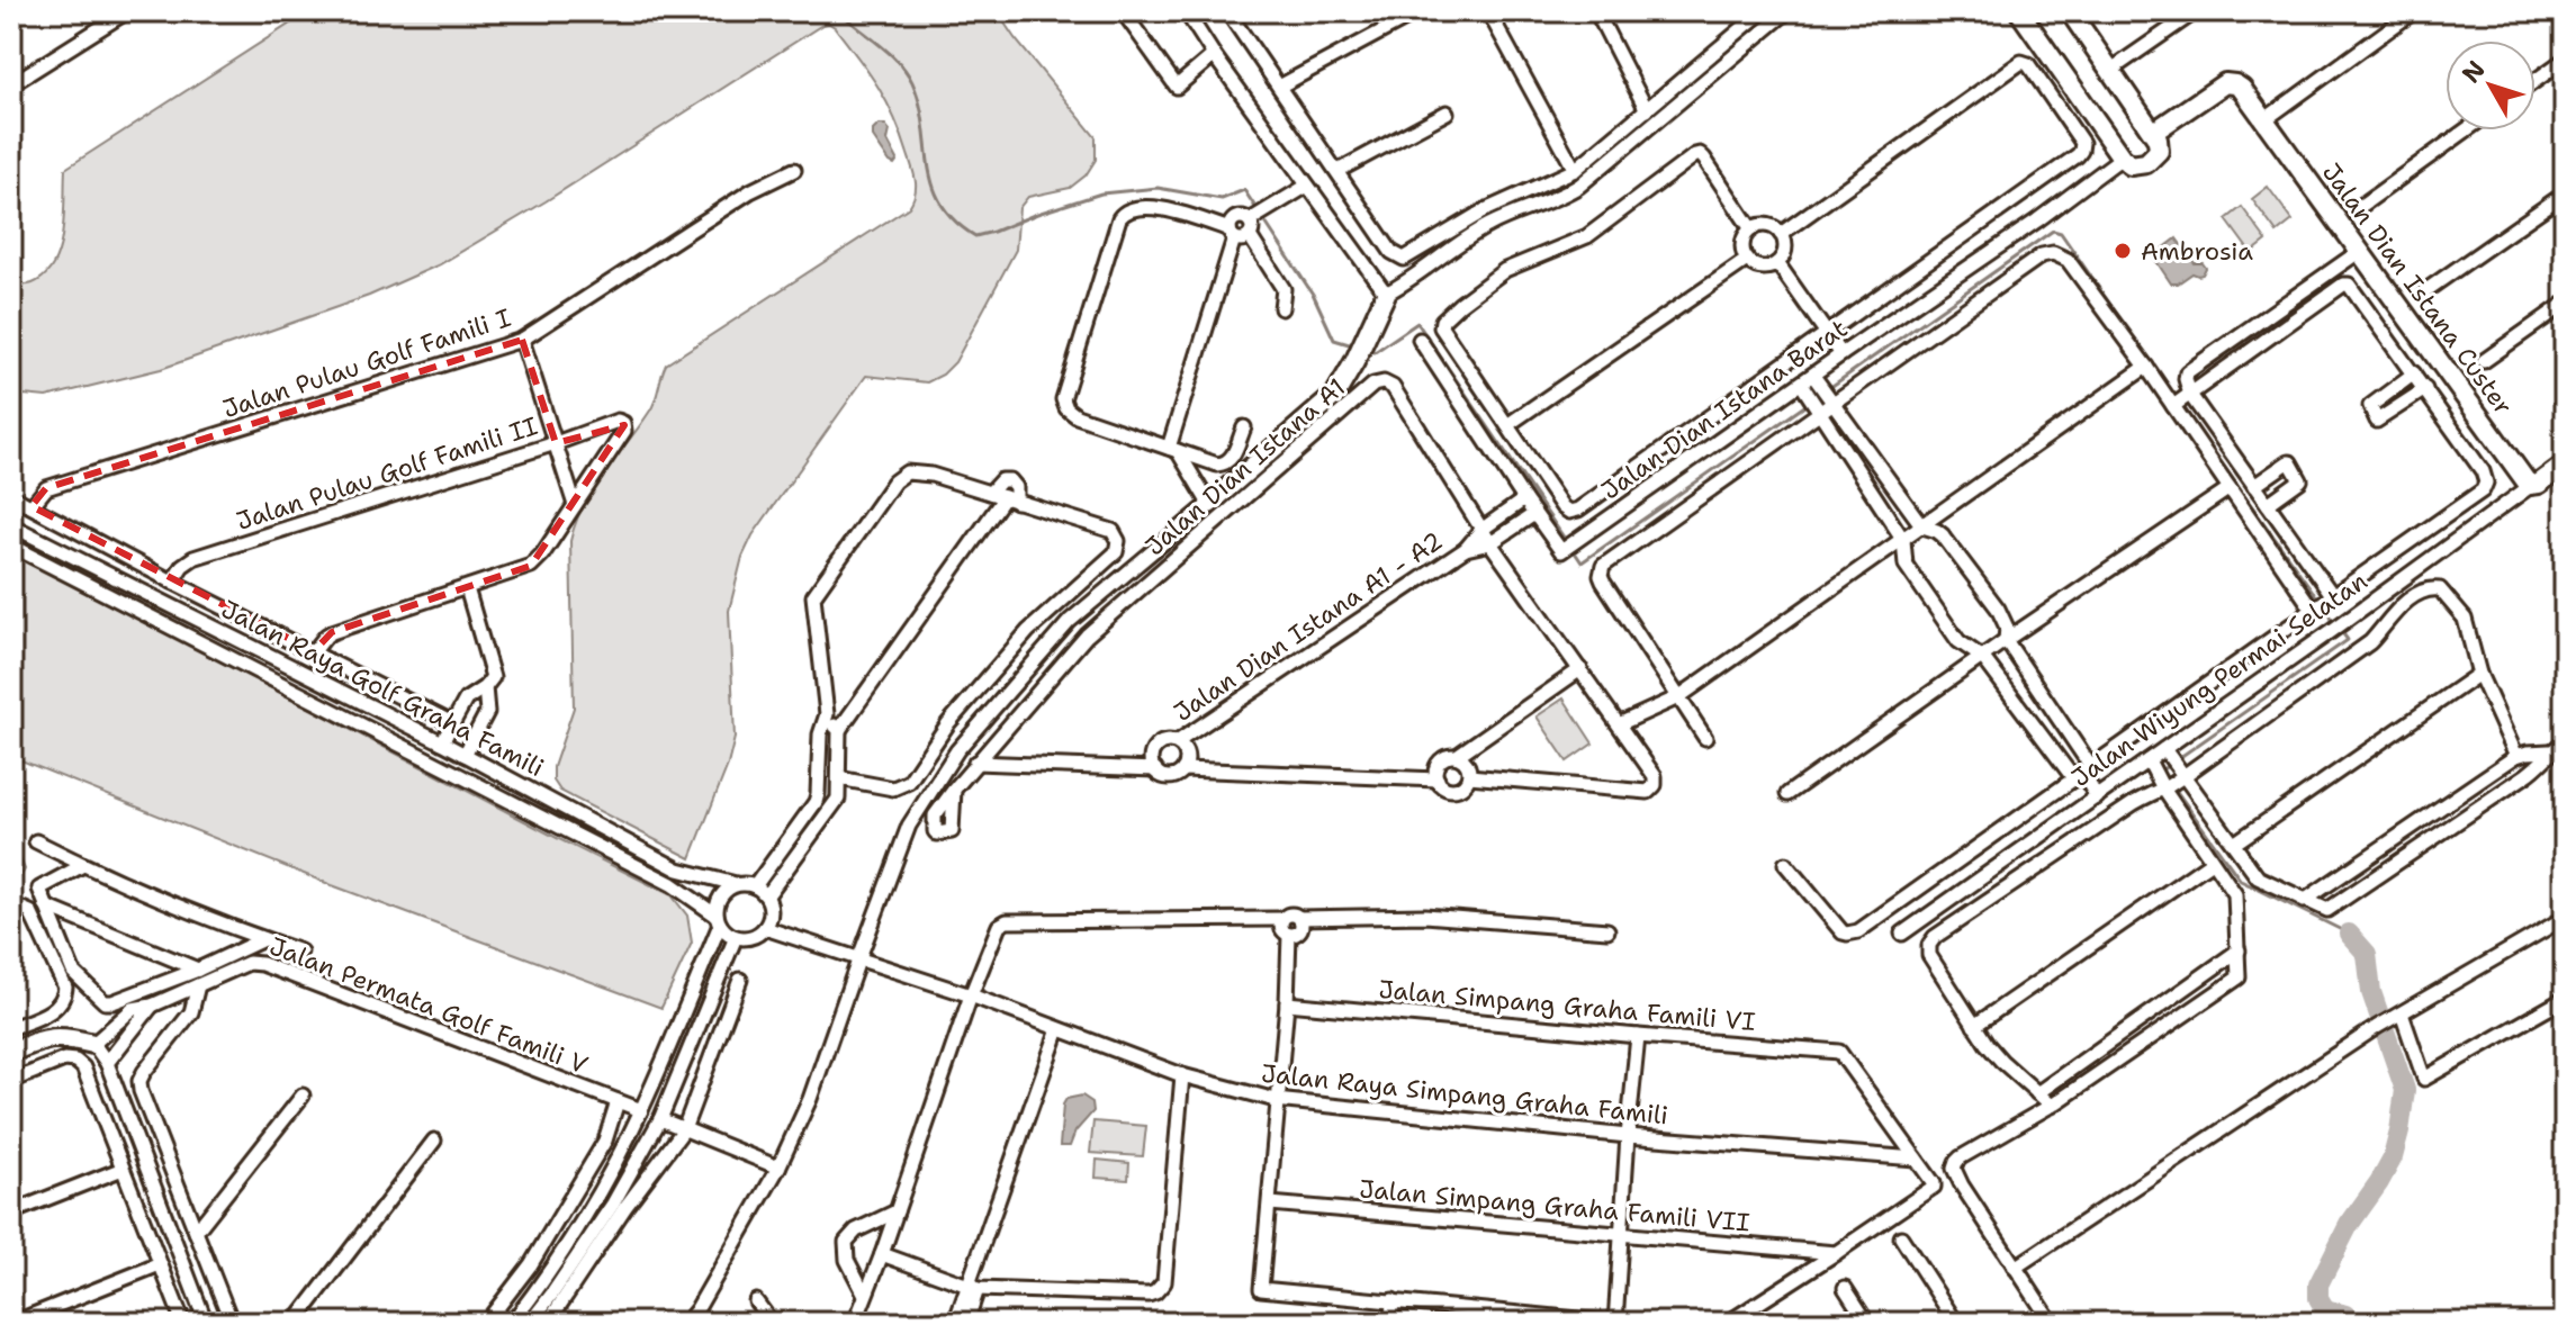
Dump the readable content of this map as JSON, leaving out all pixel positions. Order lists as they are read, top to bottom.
{
  "streets": {
    "street": [
      "Jalan Dian Istana Custer",
      "Jalan Pulau Golf Famili I",
      "Jalan Dian Istana Barat",
      "Jalan Dian Istana A1",
      "Jalan Pulau Golf Famili II",
      "Jalan Dian Istana A1 - A2",
      "Jalan Wiyung Permai Selatan",
      "Jalan Raya Golf Graha Famili",
      "Jalan Permata Golf Famili V",
      "Jalan Simpang Graha Famili VI",
      "Jalan Raya Simpang Graha Famili",
      "Jalan Simpang Graha Famili VII"
    ]
  },
  "crossings": [
    ["Jalan Dian Istana Custer", "Jalan Wiyung Permai Selatan"],
    ["Jalan Dian Istana Barat", "Jalan Dian Istana A1 - A2"],
    ["Jalan Dian Istana A1", "Jalan Dian Istana A1 - A2"],
    ["Jalan Raya Golf Graha Famili", "Jalan Raya Simpang Graha Famili"],
    ["Jalan Simpang Graha Famili VI", "Jalan Raya Simpang Graha Famili"]
  ],
  "places": ["Ambrosia"],
  "north": "top left"
}
